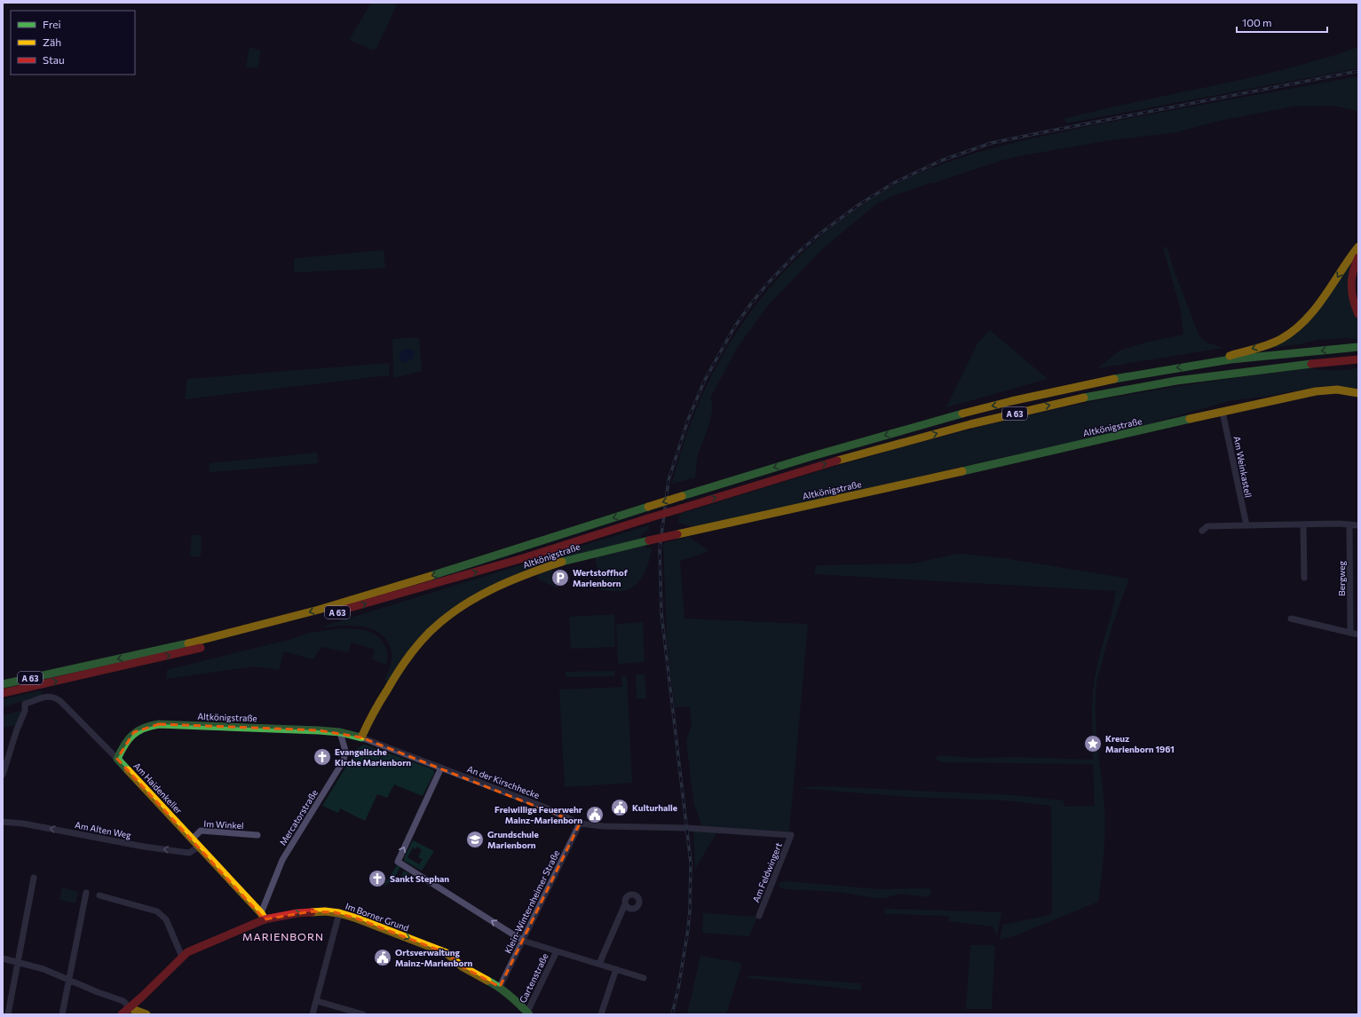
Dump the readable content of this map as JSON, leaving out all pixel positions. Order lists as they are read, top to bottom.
{
  "streets": {
    "main road": [
      "A 63",
      "Altkönigstraße",
      "Am Haidenkeller",
      "Im Borner Grund"
    ],
    "street": [
      "Am Weinkastell",
      "Bergweg",
      "An der Kirschhecke",
      "Mercatorstraße",
      "Im Winkel",
      "Am Alten Weg",
      "Am Feldwingert",
      "Klein-Winternheimer Straße",
      "Gartenstraße"
    ]
  },
  "crossings": [
    ["Altkönigstraße", "Am Weinkastell"],
    ["Altkönigstraße", "An der Kirschhecke"],
    ["Altkönigstraße", "Am Haidenkeller"],
    ["Altkönigstraße", "Mercatorstraße"],
    ["An der Kirschhecke", "Am Feldwingert"],
    ["An der Kirschhecke", "Klein-Winternheimer Straße"],
    ["Am Haidenkeller", "Mercatorstraße"],
    ["Am Haidenkeller", "Im Winkel"],
    ["Am Haidenkeller", "Am Alten Weg"],
    ["Am Haidenkeller", "Im Borner Grund"],
    ["Mercatorstraße", "Im Borner Grund"],
    ["Klein-Winternheimer Straße", "Im Borner Grund"],
    ["Im Borner Grund", "Gartenstraße"]
  ],
  "one_way": ["Am Alten Weg", "Im Borner Grund"],
  "districts": ["MARIENBORN"],
  "places": {
    "parking": ["Wertstoffhof Marienborn"],
    "place": ["Kreuz Marienborn 1961"],
    "church": ["Evangelische Kirche Marienborn", "Sankt Stephan"],
    "public building": ["Kulturhalle", "Freiwillige Feuerwehr Mainz-Marienborn", "Ortsverwaltung Mainz-Marienborn"],
    "school or university": ["Grundschule Marienborn"]
  },
  "legend": ["Frei", "Zäh", "Stau"],
  "scale_bar": "100 m"
}
